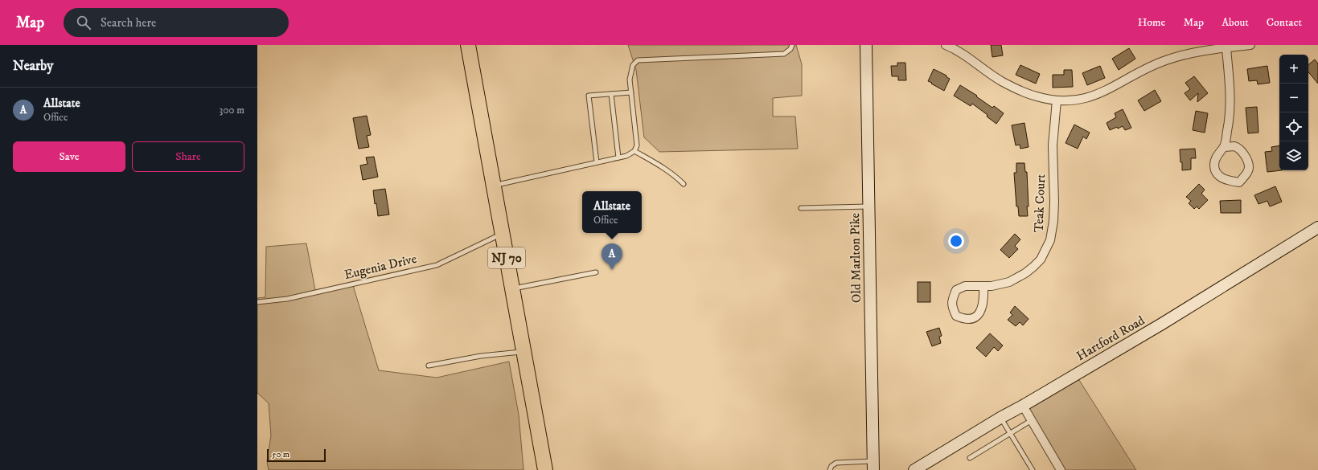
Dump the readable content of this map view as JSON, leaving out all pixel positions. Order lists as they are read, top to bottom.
{
  "streets": {
    "highway": ["NJ 70"],
    "street": ["Teak Court", "Old Marlton Pike", "Hartford Road"],
    "lane": ["Eugenia Drive"]
  },
  "crossings": [
    ["NJ 70", "Eugenia Drive"]
  ],
  "scale_bar": "50 m",
  "page": {
    "header": "Map",
    "search": "Search here",
    "nav": [
      "Home",
      "Map",
      "About",
      "Contact"
    ],
    "heading": "Nearby",
    "map_buttons": ["+", "−"],
    "list": [
      {
        "mark": "A",
        "name": "Allstate",
        "note": "Office",
        "value": "300 m"
      }
    ],
    "buttons": ["Save", "Share"],
    "popup": ["Allstate", "Office"],
    "pins": "A",
    "scale": "50 m"
  }
}
